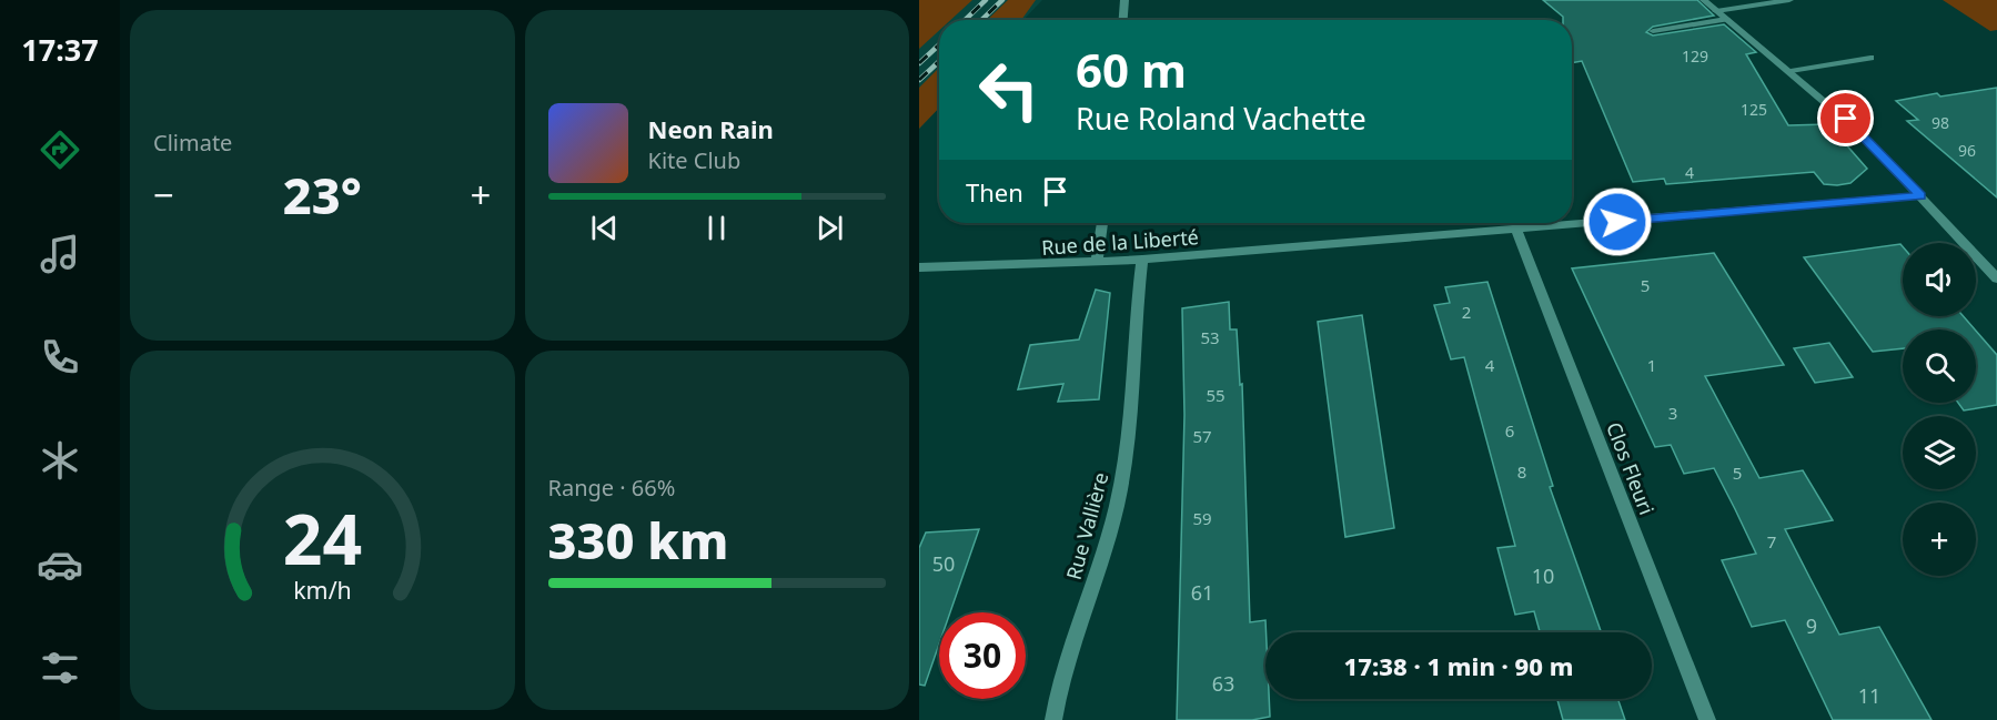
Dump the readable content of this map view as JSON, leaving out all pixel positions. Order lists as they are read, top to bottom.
{
  "streets": {
    "street": ["Rue de la Liberté", "Clos Fleuri", "Rue Vallière"]
  },
  "crossings": [
    ["Rue de la Liberté", "Clos Fleuri"],
    ["Rue de la Liberté", "Rue Vallière"]
  ],
  "house_numbers": [
    "129",
    "125",
    "98",
    "96",
    "4",
    "5",
    "2",
    "53",
    "4",
    "1",
    "55",
    "3",
    "6",
    "57",
    "8",
    "5",
    "59",
    "7",
    "50",
    "10",
    "61",
    "9",
    "63",
    "11"
  ],
  "page": {
    "tabs": "17:37",
    "tile": [
      "Climate",
      ["Range · 66%", "330 km"]
    ],
    "turn": ["60 m", "Rue Roland Vachette"],
    "song": ["Neon Rain", "Kite Club"],
    "then": "Then",
    "heat": ["−", "23°", "+"],
    "map_buttons": "+",
    "limit": "30",
    "trip": "17:38 · 1 min · 90 m",
    "gauge": ["24", "km/h"]
  }
}
